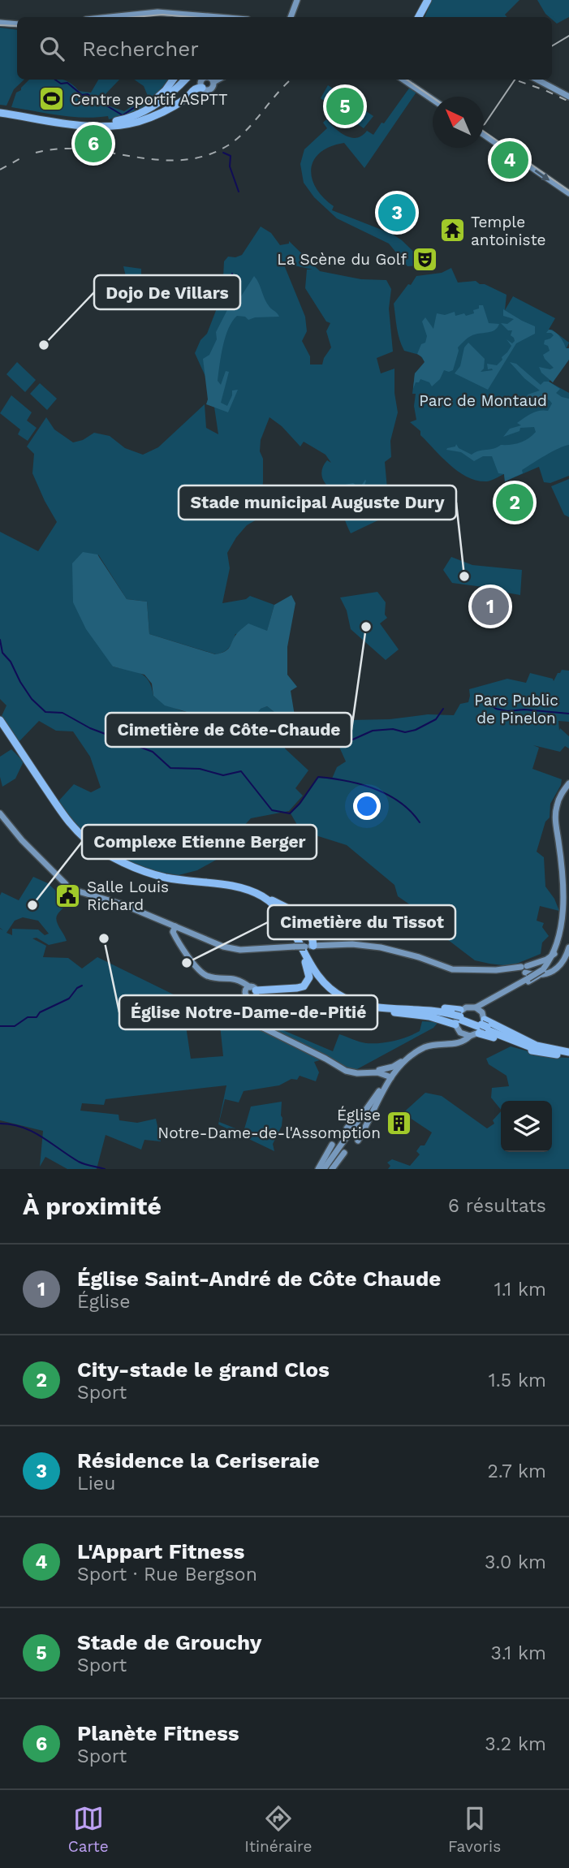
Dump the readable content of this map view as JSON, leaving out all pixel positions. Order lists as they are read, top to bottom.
{
  "parks": ["Parc de Montaud", "Parc Public de Pinelon"],
  "places": {
    "sports": ["Centre sportif ASPTT"],
    "temple": ["Temple antoiniste"],
    "theatre": ["La Scène du Golf"],
    "other": [
      "Dojo De Villars",
      "Stade municipal Auguste Dury",
      "Cimetière de Côte-Chaude",
      "Complexe Etienne Berger",
      "Église Notre-Dame-de-Pitié",
      "Cimetière du Tissot"
    ],
    "public building": ["Salle Louis Richard"],
    "building": ["Église Notre-Dame-de-l'Assomption"]
  },
  "north": "top left",
  "page": {
    "search": "Rechercher",
    "pins": [
      "5",
      "6",
      "4",
      "3",
      "2",
      "1"
    ],
    "heading": ["À proximité", "6 résultats"],
    "list": [
      {
        "mark": "1",
        "name": "Église Saint-André de Côte Chaude",
        "note": "Église",
        "value": "1.1 km"
      },
      {
        "mark": "2",
        "name": "City-stade le grand Clos",
        "note": "Sport",
        "value": "1.5 km"
      },
      {
        "mark": "3",
        "name": "Résidence la Ceriseraie",
        "note": "Lieu",
        "value": "2.7 km"
      },
      {
        "mark": "4",
        "name": "L'Appart Fitness",
        "note": "Sport · Rue Bergson",
        "value": "3.0 km"
      },
      {
        "mark": "5",
        "name": "Stade de Grouchy",
        "note": "Sport",
        "value": "3.1 km"
      },
      {
        "mark": "6",
        "name": "Planète Fitness",
        "note": "Sport",
        "value": "3.2 km"
      }
    ],
    "nav": ["Carte", "Itinéraire", "Favoris"]
  }
}
